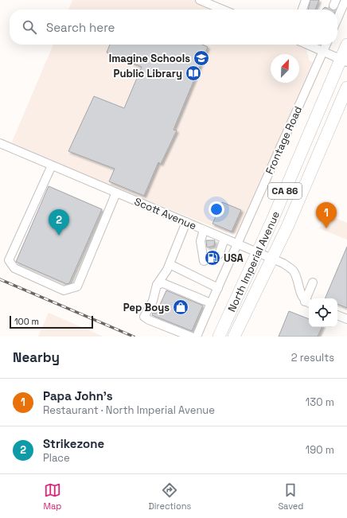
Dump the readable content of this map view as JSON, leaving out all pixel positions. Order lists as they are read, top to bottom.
{
  "streets": {
    "highway": ["CA 86", "North Imperial Avenue"],
    "street": ["Frontage Road", "Scott Avenue"]
  },
  "crossings": [
    ["Frontage Road", "Scott Avenue"],
    ["Scott Avenue", "North Imperial Avenue"]
  ],
  "places": {
    "school or university": ["Imagine Schools"],
    "library": ["Public Library"],
    "fuel station": ["USA"],
    "shop": ["Pep Boys"]
  },
  "scale_bar": "100 m",
  "north": "top right",
  "page": {
    "search": "Search here",
    "pins": ["1", "2"],
    "scale": "100 m",
    "heading": ["Nearby", "2 results"],
    "list": [
      {
        "mark": "1",
        "name": "Papa John's",
        "note": "Restaurant · North Imperial Avenue",
        "value": "130 m"
      },
      {
        "mark": "2",
        "name": "Strikezone",
        "note": "Place",
        "value": "190 m"
      }
    ],
    "nav": ["Map", "Directions", "Saved"]
  }
}
